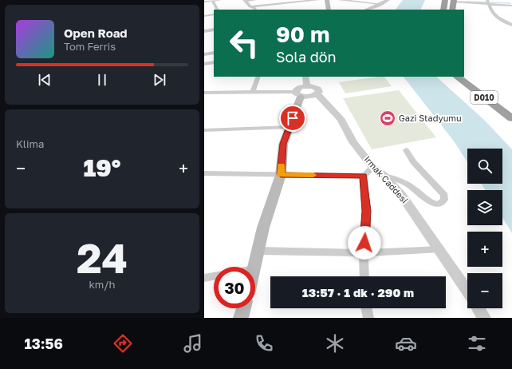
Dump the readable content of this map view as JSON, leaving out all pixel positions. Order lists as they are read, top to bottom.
{
  "streets": {
    "highway": ["D010"],
    "street": ["Irmak Caddesi"]
  },
  "places": {
    "sports": ["Gazi Stadyumu"]
  },
  "page": {
    "turn": ["90 m", "Sola dön"],
    "song": ["Open Road", "Tom Ferris"],
    "tile": [
      "Klima",
      ["24", "km/h"]
    ],
    "map_buttons": ["+", "−"],
    "heat": ["−", "19°", "+"],
    "limit": "30",
    "trip": "13:57 · 1 dk · 290 m",
    "tabs": "13:56"
  }
}
